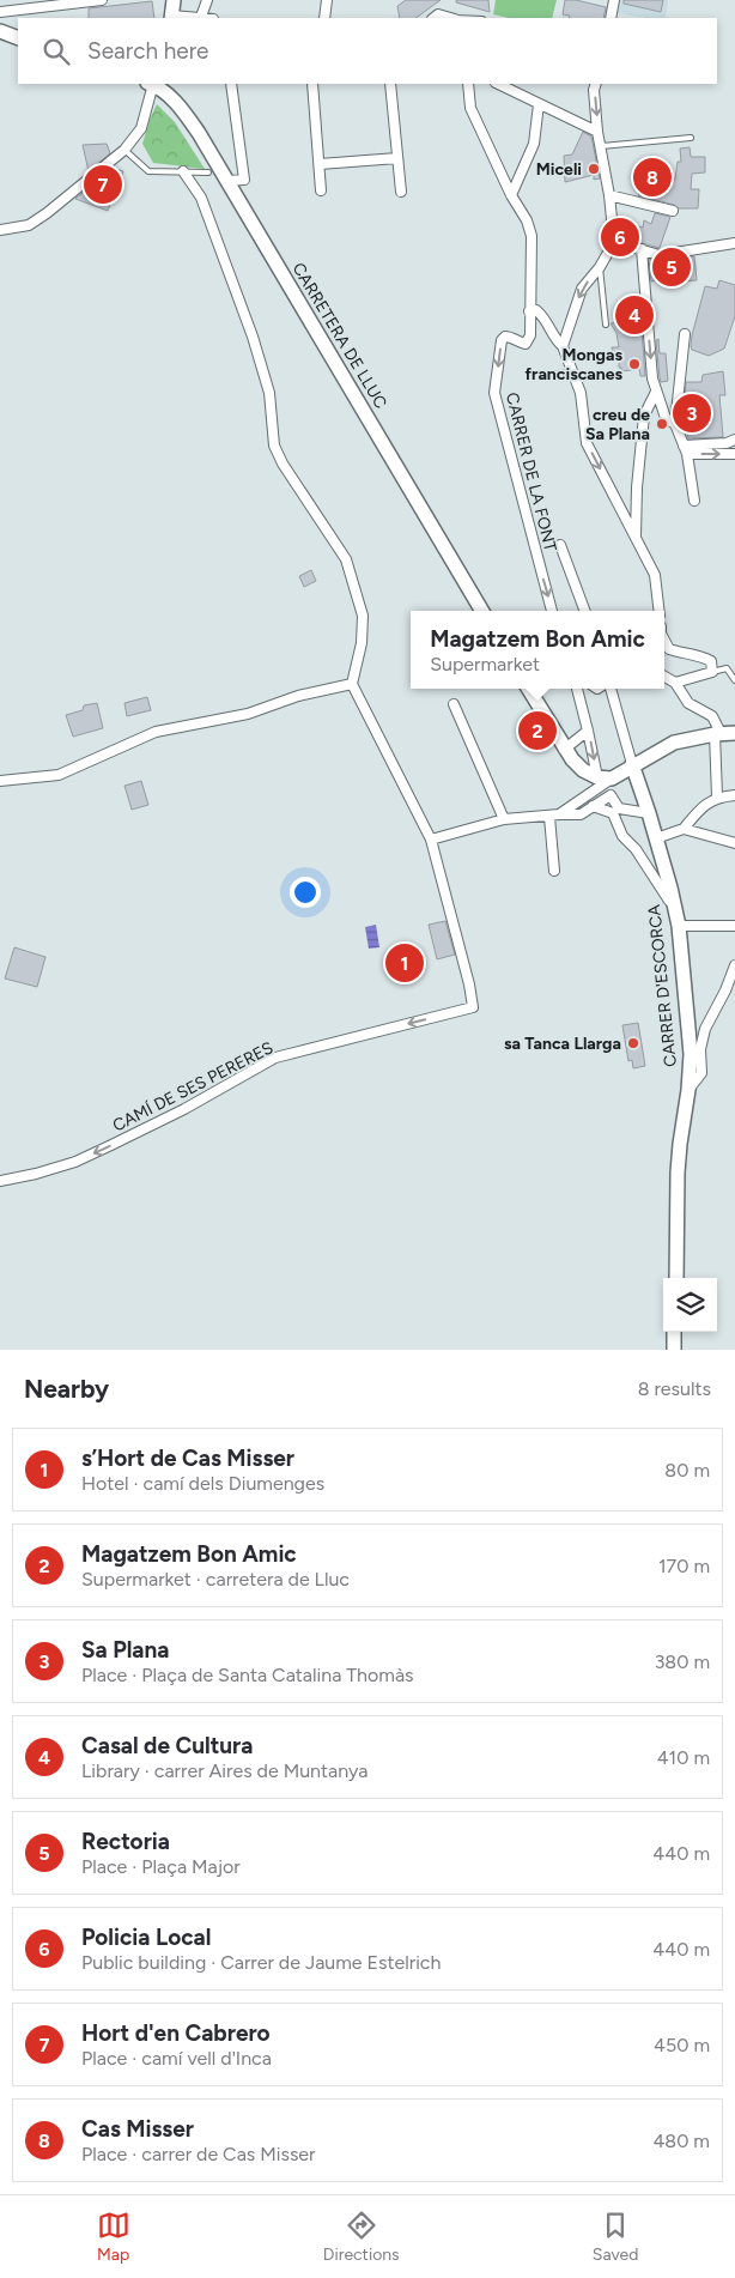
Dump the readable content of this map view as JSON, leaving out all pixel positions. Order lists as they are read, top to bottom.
{
  "streets": {
    "main road": ["CARRETERA DE LLUC", "CARRER D'ESCORCA"],
    "street": ["CARRER DE LA FONT", "CAMÍ DE SES PERERES"]
  },
  "one_way": ["CAMÍ DE SES PERERES"],
  "places": [
    "Miceli",
    "Mongas franciscanes",
    "creu de Sa Plana",
    "sa Tanca Llarga"
  ],
  "page": {
    "search": "Search here",
    "pins": [
      "8",
      "7",
      "6",
      "5",
      "4",
      "3",
      "2",
      "1"
    ],
    "popup": ["Magatzem Bon Amic", "Supermarket"],
    "heading": ["Nearby", "8 results"],
    "list": [
      {
        "mark": "1",
        "name": "s’Hort de Cas Misser",
        "note": "Hotel · camí dels Diumenges",
        "value": "80 m"
      },
      {
        "mark": "2",
        "name": "Magatzem Bon Amic",
        "note": "Supermarket · carretera de Lluc",
        "value": "170 m"
      },
      {
        "mark": "3",
        "name": "Sa Plana",
        "note": "Place · Plaça de Santa Catalina Thomàs",
        "value": "380 m"
      },
      {
        "mark": "4",
        "name": "Casal de Cultura",
        "note": "Library · carrer Aires de Muntanya",
        "value": "410 m"
      },
      {
        "mark": "5",
        "name": "Rectoria",
        "note": "Place · Plaça Major",
        "value": "440 m"
      },
      {
        "mark": "6",
        "name": "Policia Local",
        "note": "Public building · Carrer de Jaume Estelrich",
        "value": "440 m"
      },
      {
        "mark": "7",
        "name": "Hort d'en Cabrero",
        "note": "Place · camí vell d'Inca",
        "value": "450 m"
      },
      {
        "mark": "8",
        "name": "Cas Misser",
        "note": "Place · carrer de Cas Misser",
        "value": "480 m"
      }
    ],
    "nav": ["Map", "Directions", "Saved"]
  }
}
